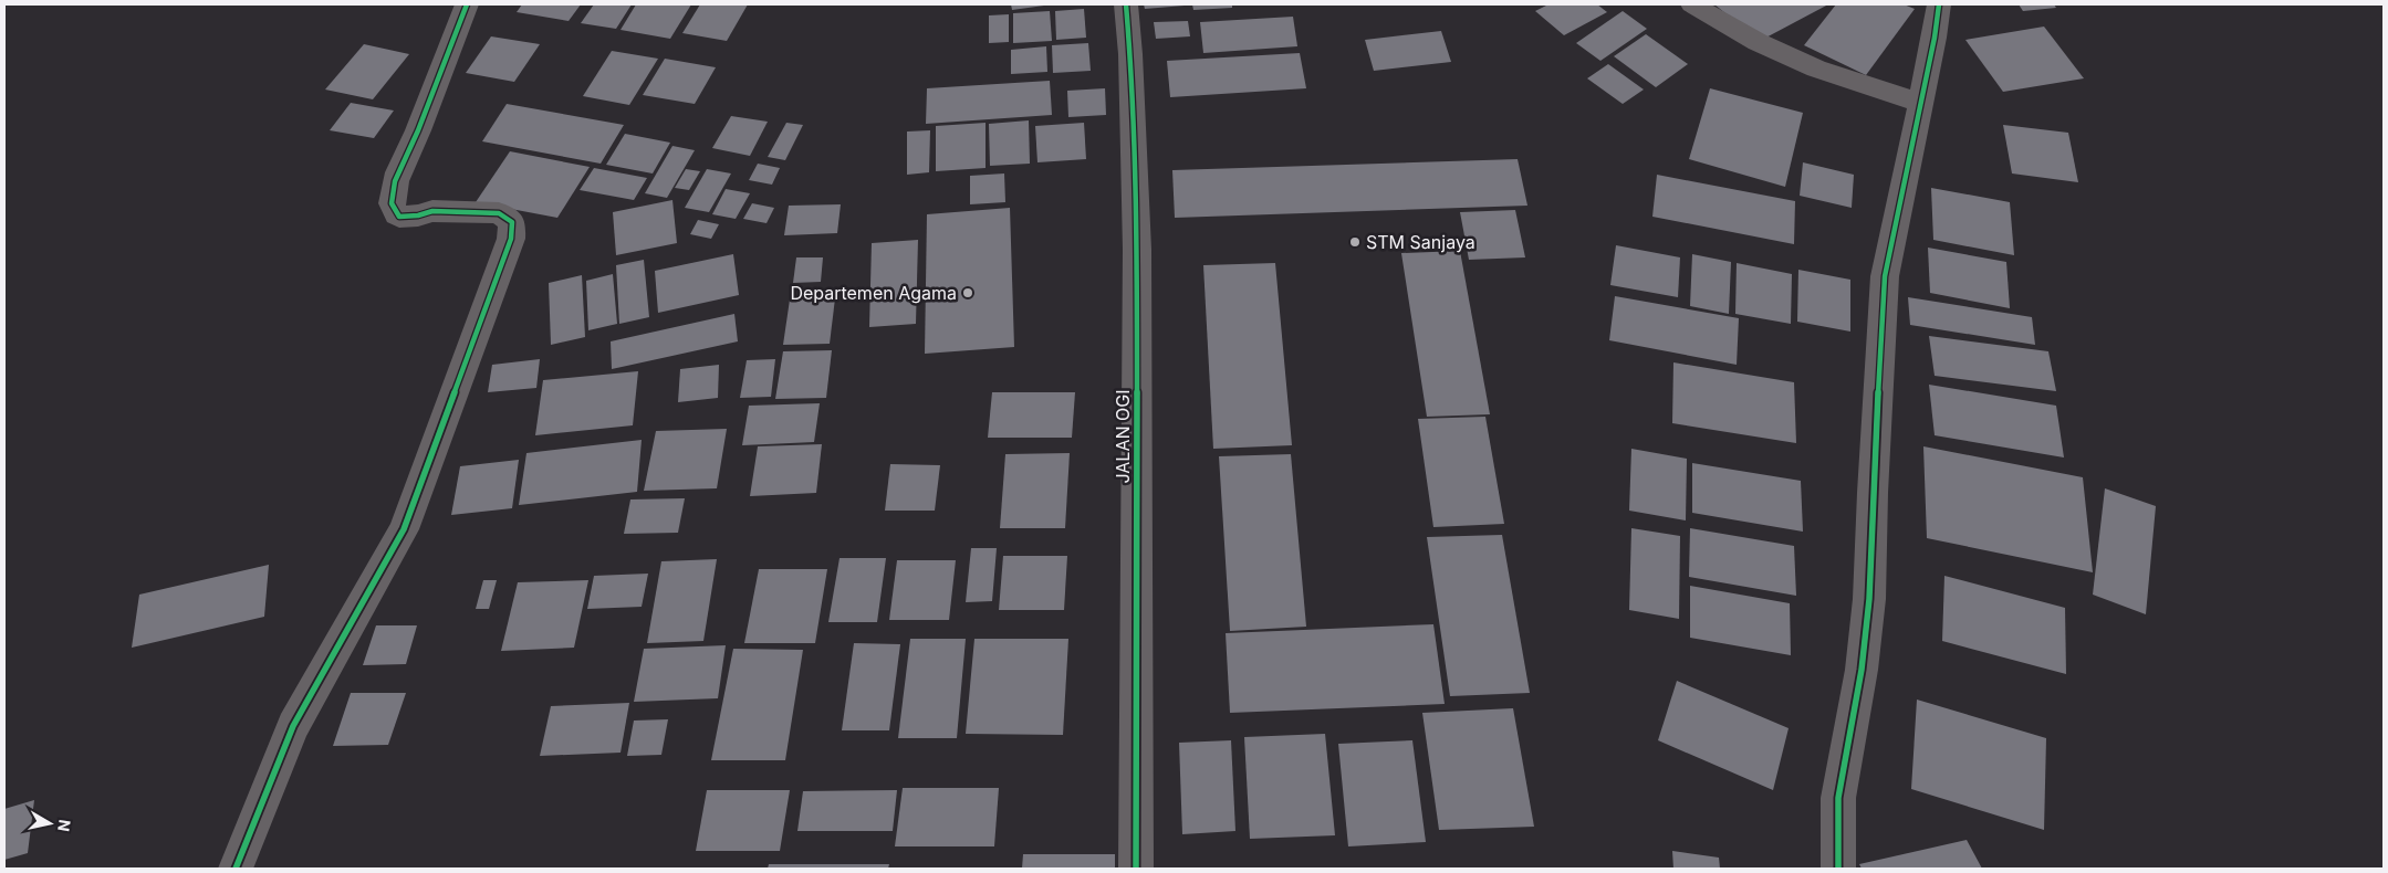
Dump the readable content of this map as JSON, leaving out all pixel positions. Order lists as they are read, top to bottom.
{
  "streets": {
    "street": ["JALAN OGI"]
  },
  "places": ["STM Sanjaya", "Departemen Agama"],
  "north": "right"
}
